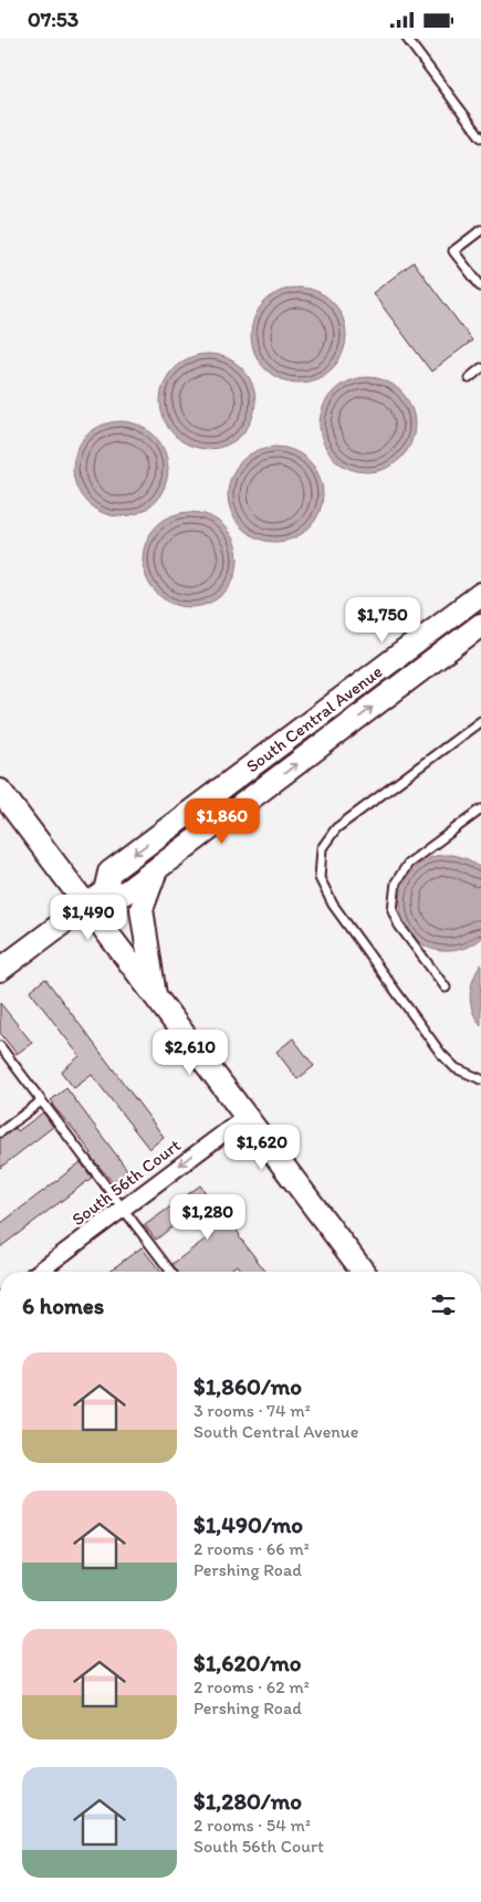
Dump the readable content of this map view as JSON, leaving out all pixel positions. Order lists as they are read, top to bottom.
{
  "streets": {
    "main road": ["South Central Avenue"],
    "street": ["South 56th Court"]
  },
  "one_way": ["South 56th Court"],
  "page": {
    "status": "07:53",
    "price": [
      "$1,750",
      "$1,860",
      "$1,490",
      "$2,610",
      "$1,620",
      "$1,280"
    ],
    "heading": "6 homes",
    "list": [
      {
        "name": "$1,860/mo",
        "note": "3 rooms · 74 m² · South Central Avenue"
      },
      {
        "name": "$1,490/mo",
        "note": "2 rooms · 66 m² · Pershing Road"
      },
      {
        "name": "$1,620/mo",
        "note": "2 rooms · 62 m² · Pershing Road"
      },
      {
        "name": "$1,280/mo",
        "note": "2 rooms · 54 m² · South 56th Court"
      }
    ]
  }
}
